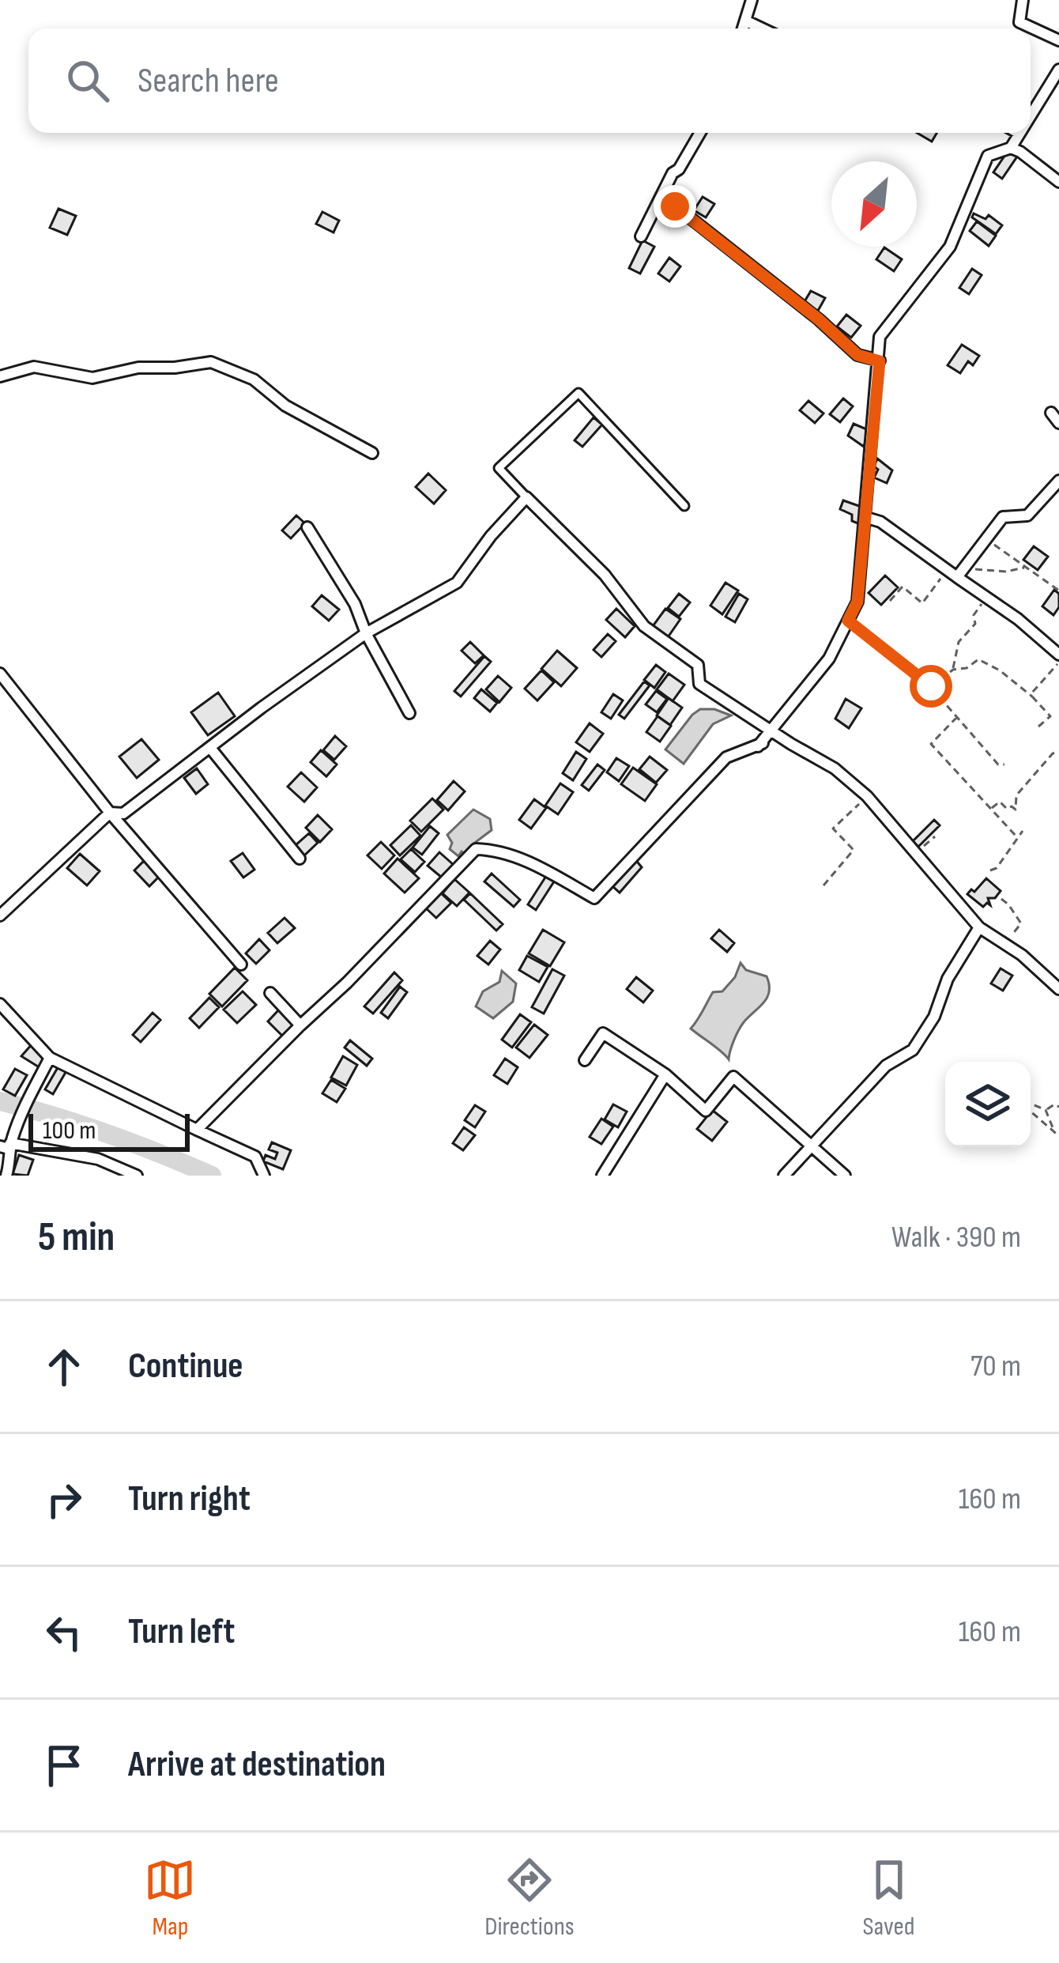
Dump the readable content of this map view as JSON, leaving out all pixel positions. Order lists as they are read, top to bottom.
{
  "scale_bar": "100 m",
  "north": "bottom left",
  "page": {
    "search": "Search here",
    "scale": "100 m",
    "heading": ["5 min", "Walk · 390 m"],
    "list": [
      ["Continue", "70 m"],
      ["Turn right", "160 m"],
      ["Turn left", "160 m"],
      "Arrive at destination"
    ],
    "nav": ["Map", "Directions", "Saved"]
  }
}
